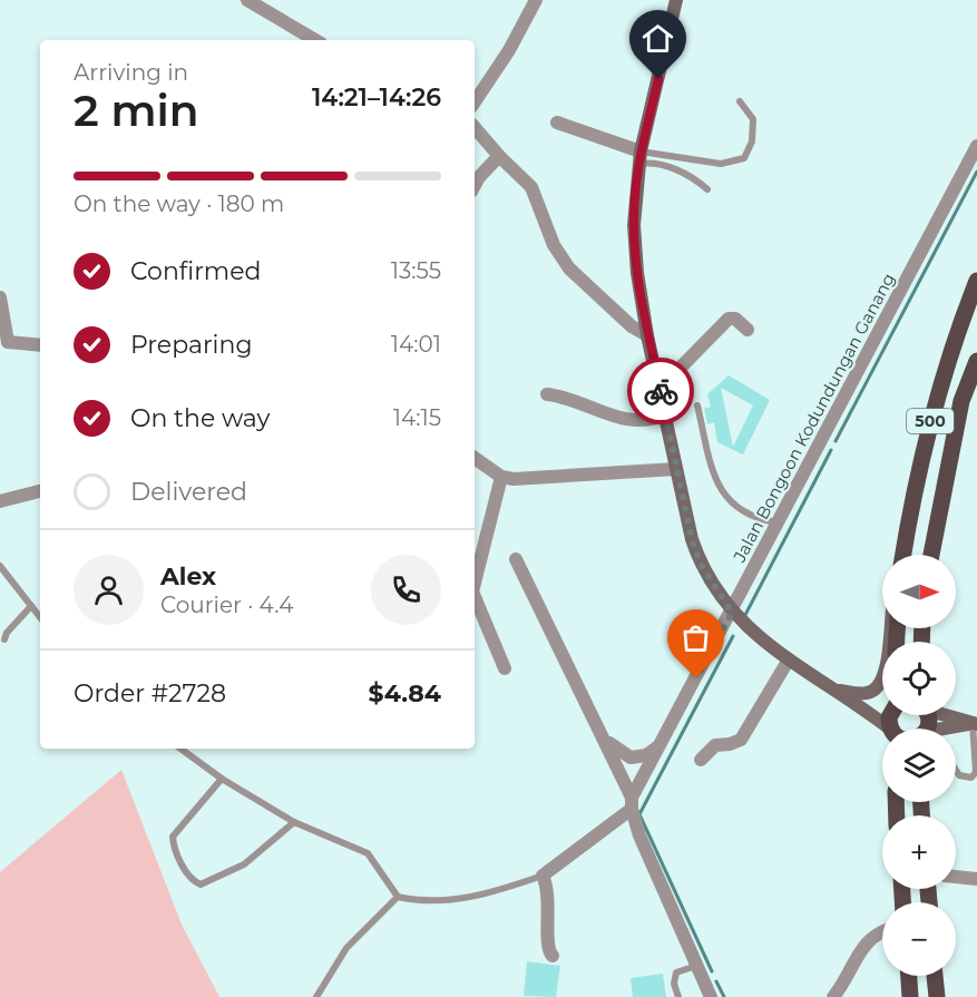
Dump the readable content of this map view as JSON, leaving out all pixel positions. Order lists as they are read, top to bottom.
{
  "streets": {
    "main road": ["500"],
    "street": ["Jalan Bongoon Kodundungan Ganang"]
  },
  "north": "right",
  "page": {
    "heading": ["2 min", "Arriving in", "14:21–14:26"],
    "panel": [
      "Alex",
      "Courier · 4.4",
      "Order #2728",
      "$4.84"
    ],
    "bar": "On the way · 180 m",
    "list": [
      ["Confirmed", "13:55"],
      ["Preparing", "14:01"],
      ["On the way", "14:15"],
      "Delivered"
    ],
    "map_buttons": ["+", "−"]
  }
}
